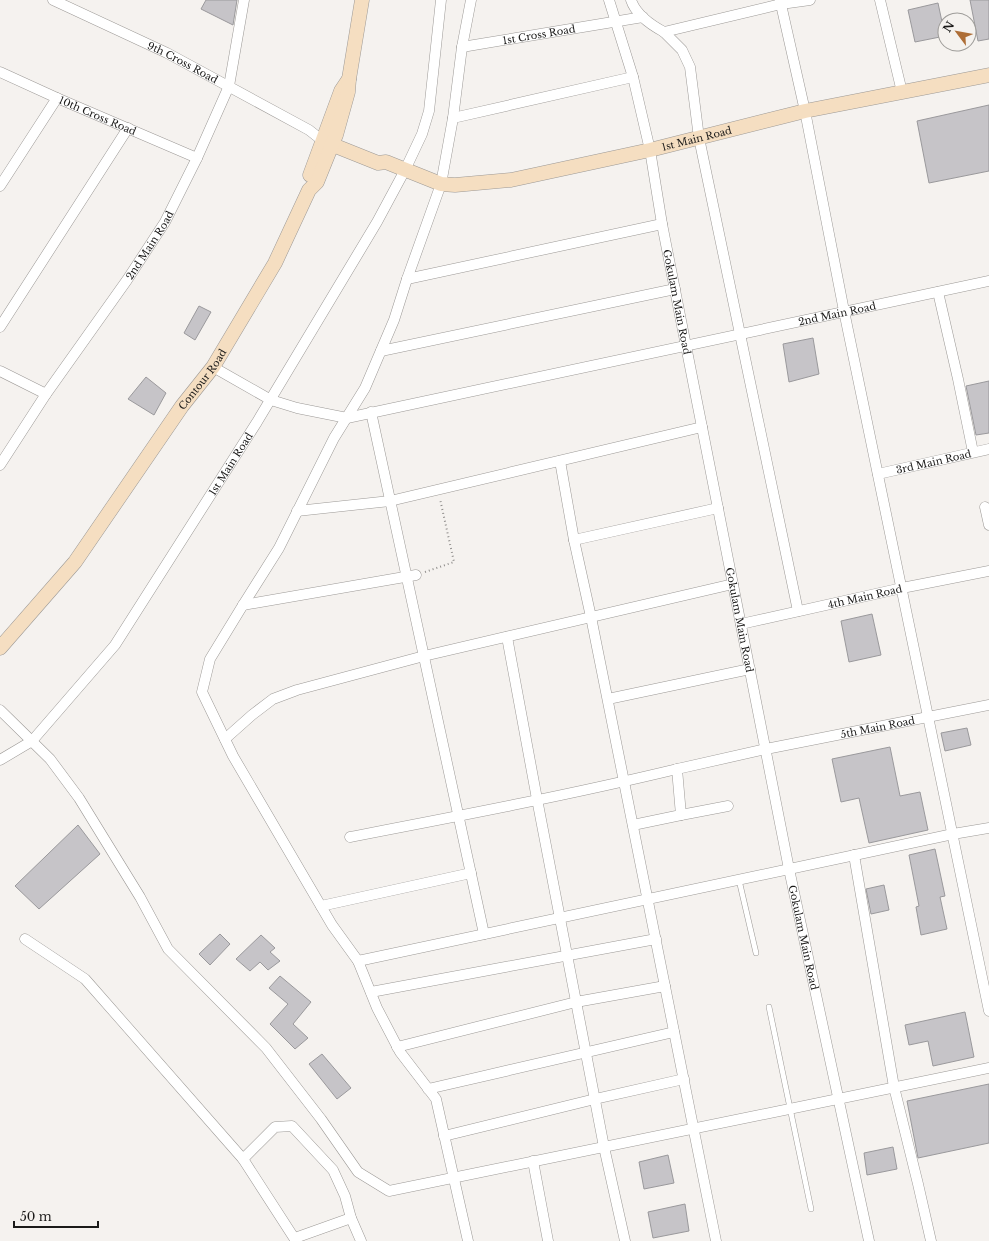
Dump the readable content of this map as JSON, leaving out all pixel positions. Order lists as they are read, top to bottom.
{
  "streets": {
    "main road": ["1st Main Road", "Contour Road"],
    "street": [
      "1st Cross Road",
      "9th Cross Road",
      "10th Cross Road",
      "2nd Main Road",
      "Gokulam Main Road",
      "3rd Main Road",
      "4th Main Road",
      "5th Main Road"
    ]
  },
  "crossings": [
    ["1st Cross Road", "Gokulam Main Road"],
    ["9th Cross Road", "1st Main Road"],
    ["9th Cross Road", "2nd Main Road"],
    ["9th Cross Road", "Contour Road"],
    ["10th Cross Road", "2nd Main Road"],
    ["1st Main Road", "Gokulam Main Road"],
    ["1st Main Road", "Contour Road"],
    ["2nd Main Road", "Gokulam Main Road"],
    ["Gokulam Main Road", "4th Main Road"],
    ["Gokulam Main Road", "5th Main Road"]
  ],
  "scale_bar": "50 m",
  "north": "top left"
}
